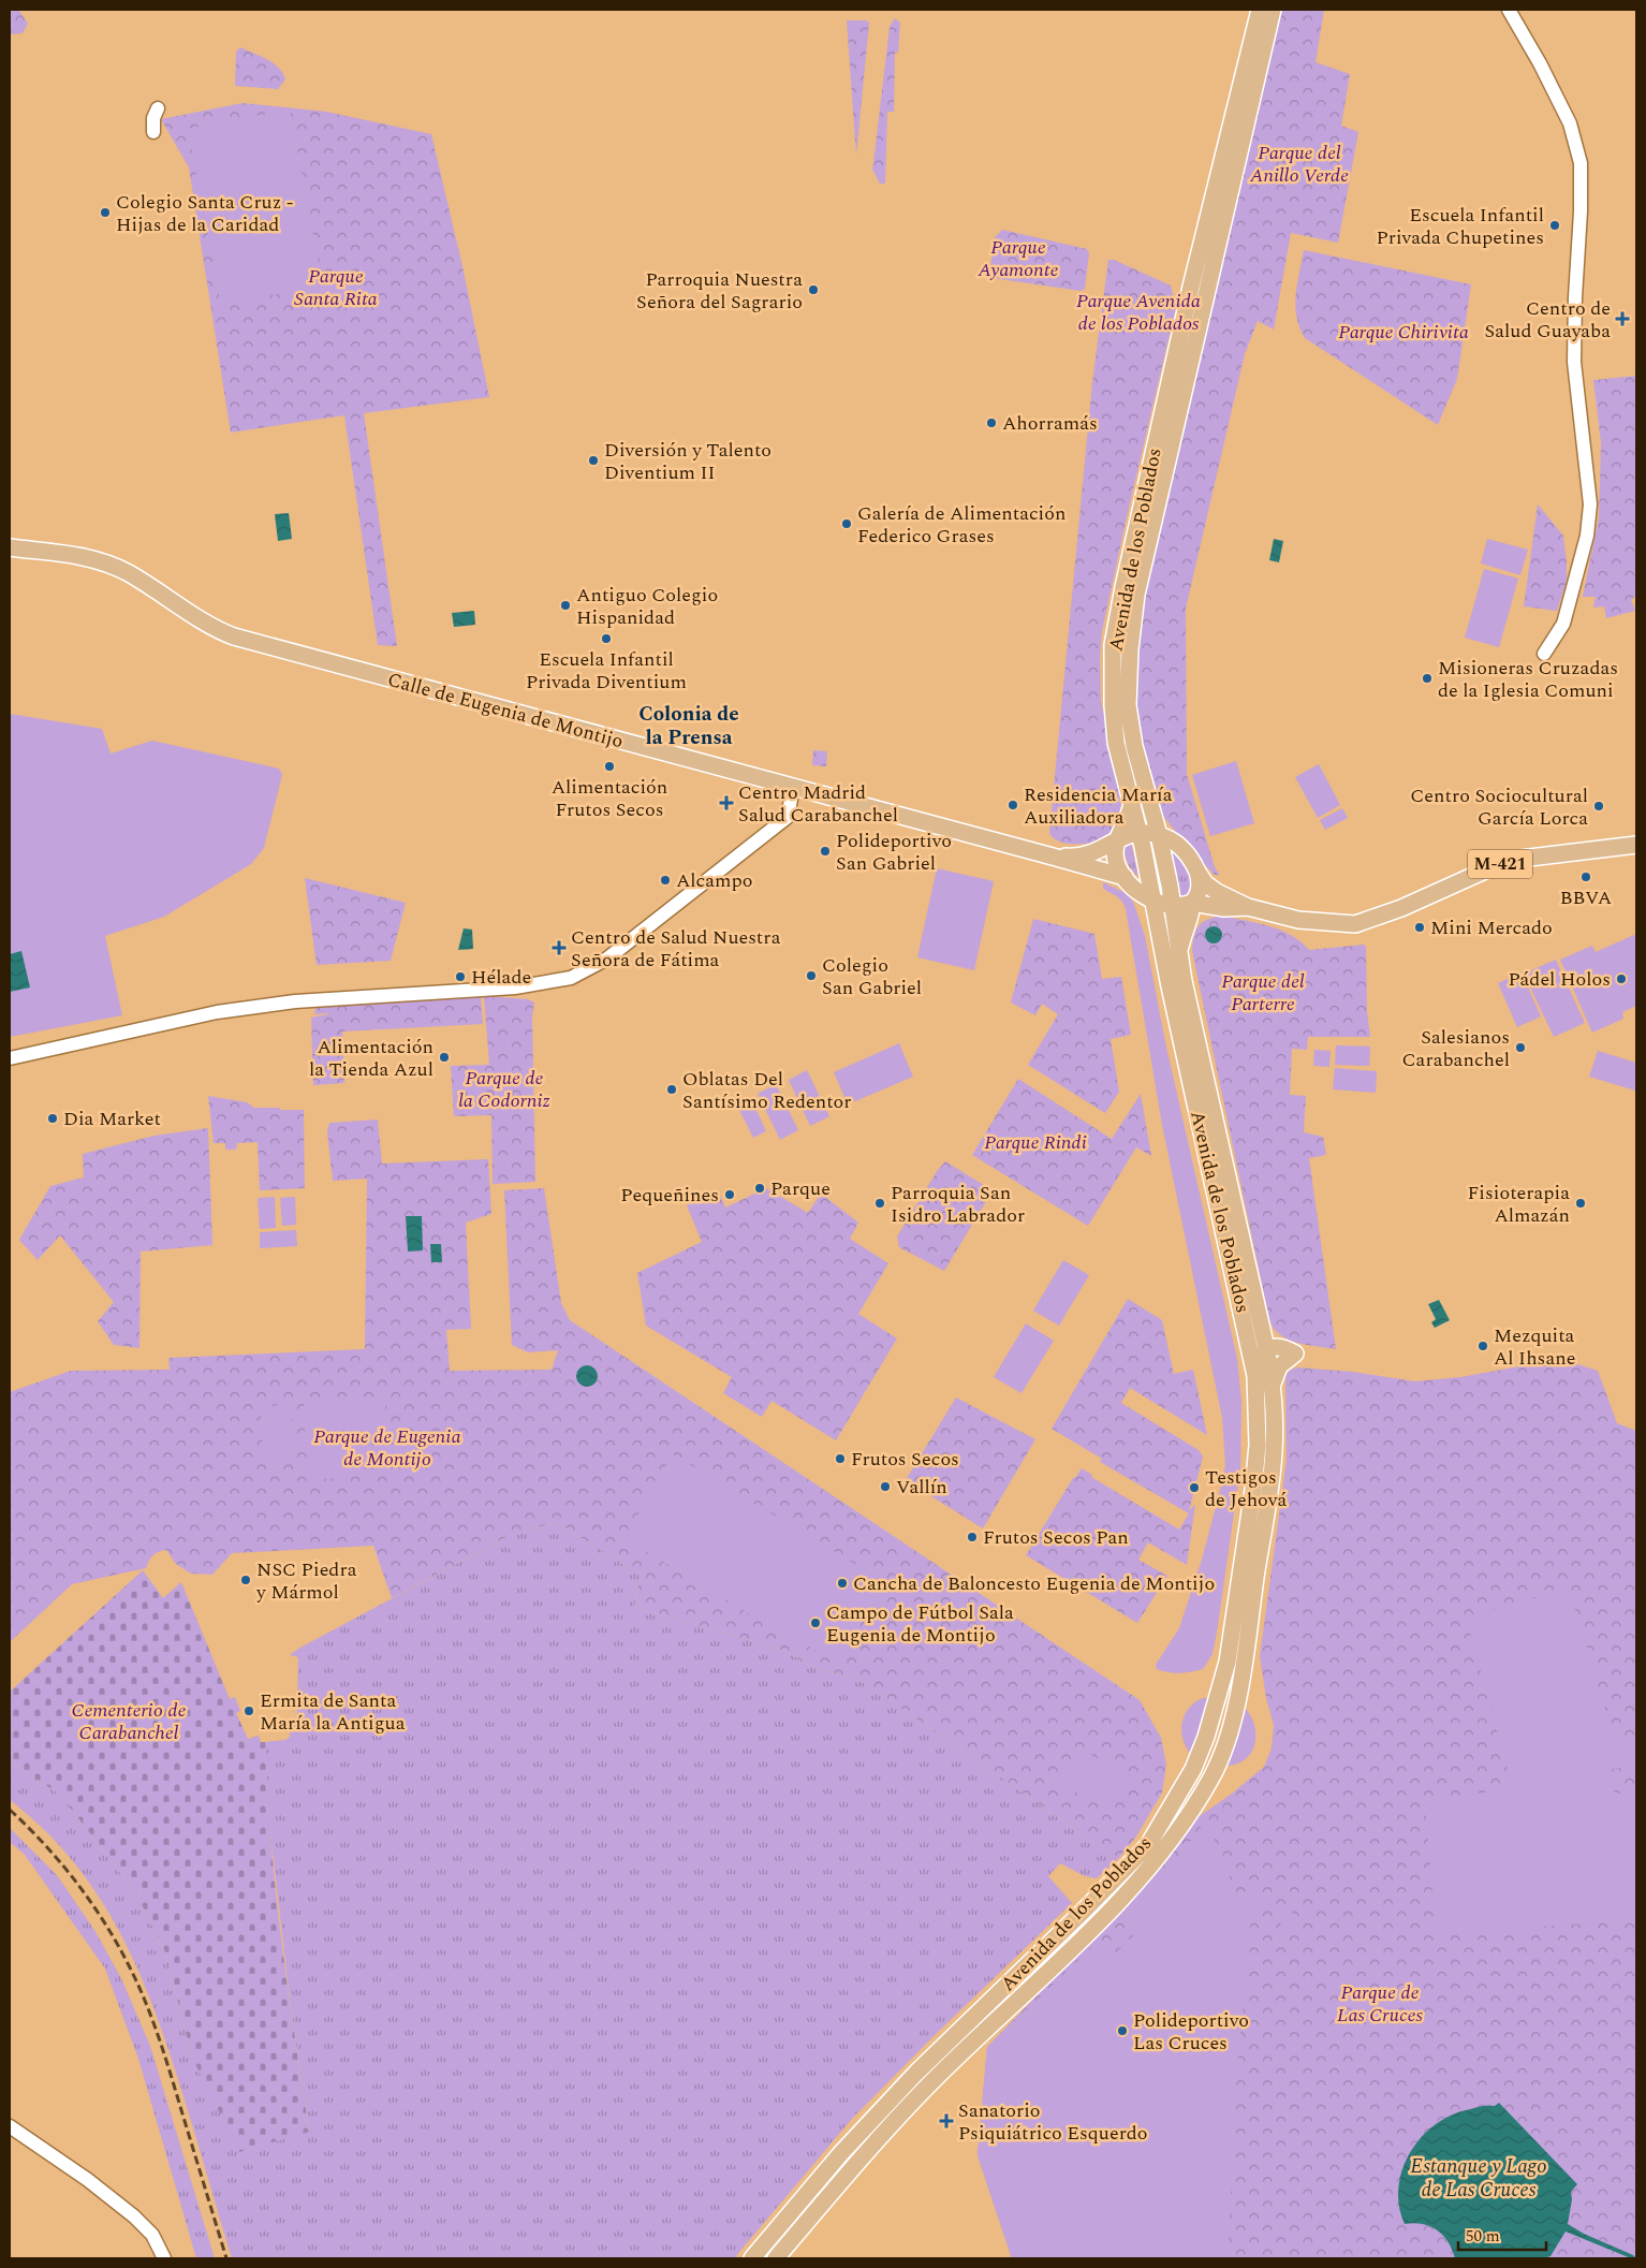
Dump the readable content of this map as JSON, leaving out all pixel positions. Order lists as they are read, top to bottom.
{
  "streets": {
    "main road": ["Avenida de los Poblados", "Calle de Eugenia de Montijo", "M-421"]
  },
  "crossings": [
    ["Avenida de los Poblados", "Calle de Eugenia de Montijo"]
  ],
  "districts": ["Colonia de la Prensa"],
  "water": ["Estanque y Lago de Las Cruces"],
  "parks": [
    "Parque del Anillo Verde",
    "Parque Ayamonte",
    "Parque Santa Rita",
    "Parque Avenida de los Poblados",
    "Parque Chirivita",
    "Parque del Parterre",
    "Parque de la Codorniz",
    "Parque Rindi",
    "Parque de Eugenia de Montijo",
    "Cementerio de Carabanchel",
    "Parque de Las Cruces"
  ],
  "places": {
    "other": [
      "Colegio Santa Cruz - Hijas de la Caridad",
      "Escuela Infantil Privada Chupetines",
      "Parroquia Nuestra Señora del Sagrario",
      "Ahorramás",
      "Diversión y Talento Diventium II",
      "Galería de Alimentación Federico Grases",
      "Antiguo Colegio Hispanidad",
      "Escuela Infantil Privada Diventium",
      "Misioneras Cruzadas de la Iglesia Comuni",
      "Alimentación Frutos Secos",
      "Residencia María Auxiliadora",
      "Centro Sociocultural García Lorca",
      "Polideportivo San Gabriel",
      "BBVA",
      "Alcampo",
      "Mini Mercado",
      "Colegio San Gabriel",
      "Hélade",
      "Pádel Holos",
      "Salesianos Carabanchel",
      "Alimentación la Tienda Azul",
      "Oblatas Del Santísimo Redentor",
      "Dia Market",
      "Parque",
      "Pequeñines",
      "Parroquia San Isidro Labrador",
      "Fisioterapia Almazán",
      "Mezquita Al Ihsane",
      "Frutos Secos",
      "Vallín",
      "Testigos de Jehová",
      "Frutos Secos Pan",
      "NSC Piedra y Mármol",
      "Cancha de Baloncesto Eugenia de Montijo",
      "Campo de Fútbol Sala Eugenia de Montijo",
      "Ermita de Santa María la Antigua",
      "Polideportivo Las Cruces"
    ],
    "health": [
      "Centro de Salud Guayaba",
      "Centro Madrid Salud Carabanchel",
      "Centro de Salud Nuestra Señora de Fátima",
      "Sanatorio Psiquiátrico Esquerdo"
    ]
  },
  "scale_bar": "50 m"
}
